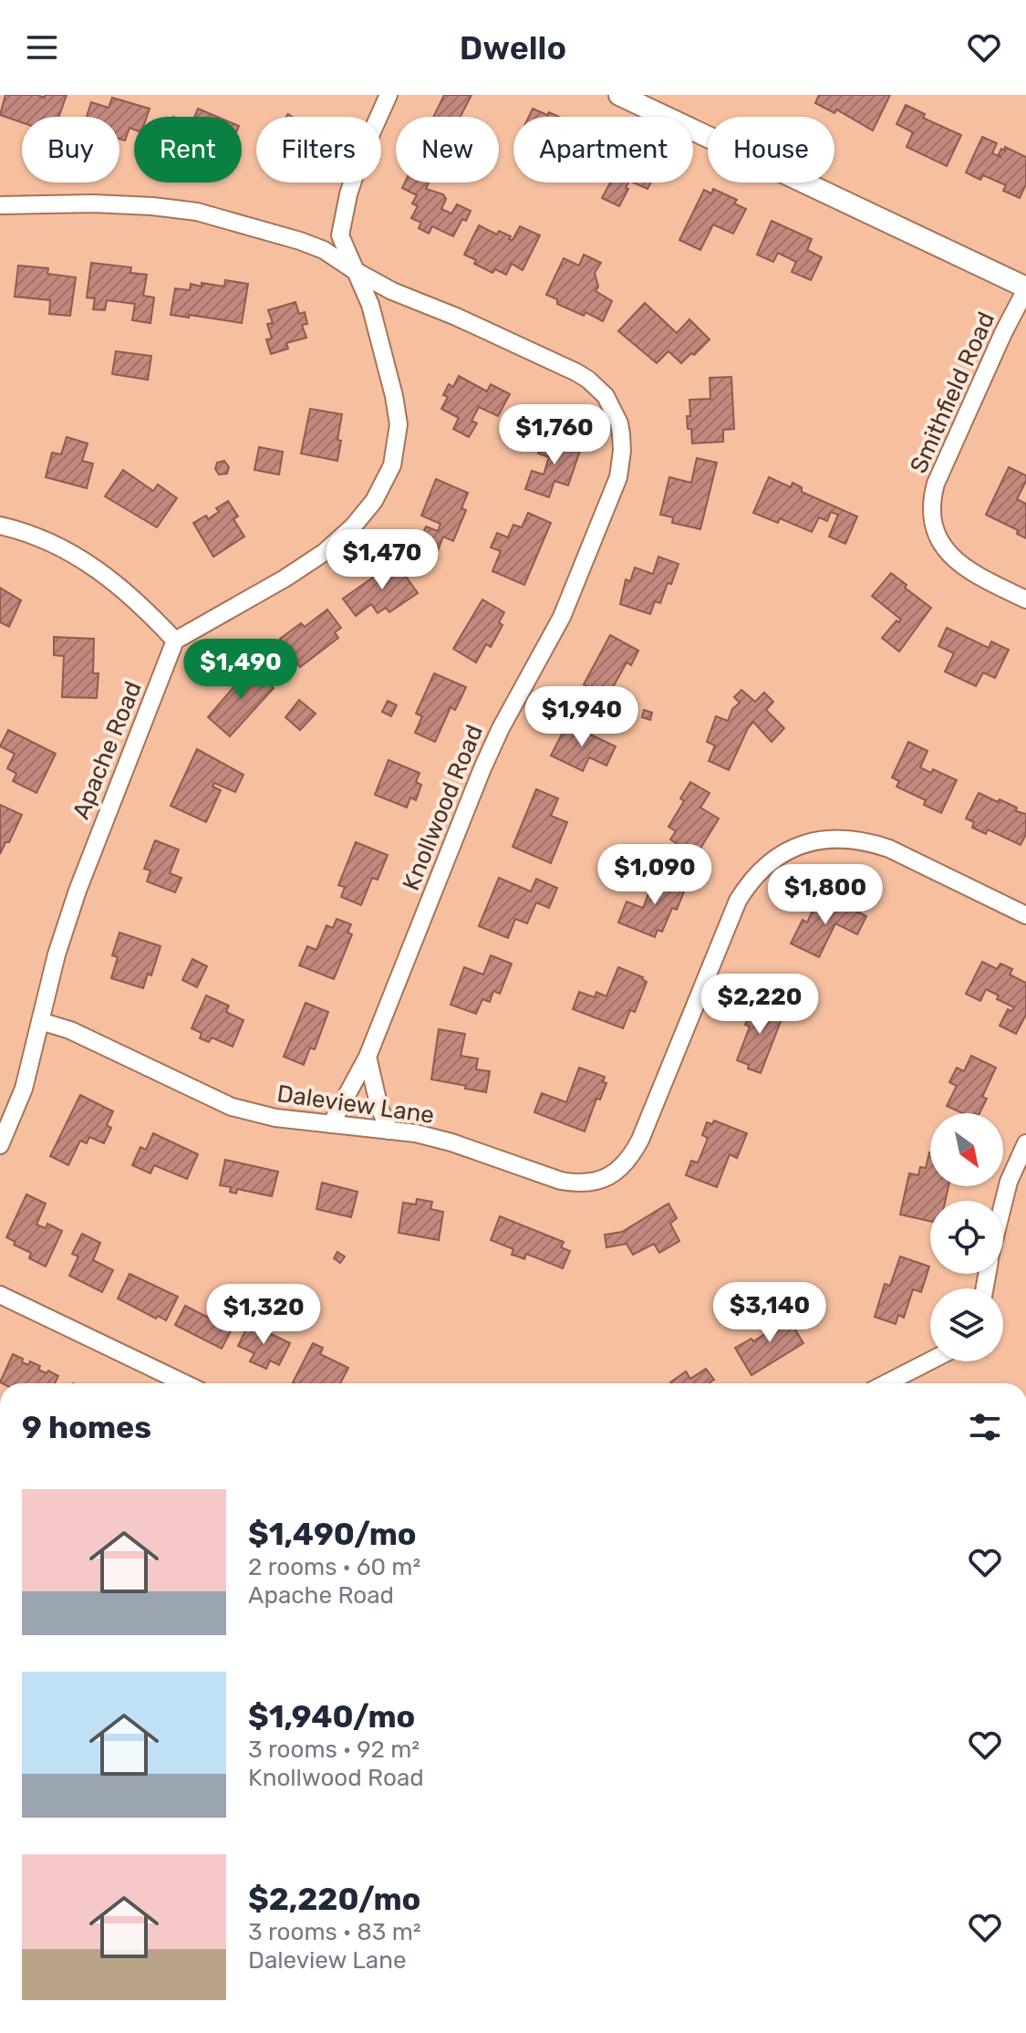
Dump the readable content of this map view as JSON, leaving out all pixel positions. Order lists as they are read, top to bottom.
{
  "streets": {
    "street": [
      "Smithfield Road",
      "Apache Road",
      "Knollwood Road",
      "Daleview Lane"
    ]
  },
  "crossings": [
    ["Apache Road", "Daleview Lane"],
    ["Knollwood Road", "Daleview Lane"]
  ],
  "north": "bottom right",
  "page": {
    "header": "Dwello",
    "chip": [
      "Buy",
      "Rent",
      "Filters",
      "New",
      "Apartment",
      "House"
    ],
    "price": [
      "$1,760",
      "$1,470",
      "$1,490",
      "$1,940",
      "$1,090",
      "$1,800",
      "$2,220",
      "$3,140",
      "$1,320"
    ],
    "heading": "9 homes",
    "list": [
      {
        "name": "$1,490/mo",
        "note": "2 rooms · 60 m² · Apache Road"
      },
      {
        "name": "$1,940/mo",
        "note": "3 rooms · 92 m² · Knollwood Road"
      },
      {
        "name": "$2,220/mo",
        "note": "3 rooms · 83 m² · Daleview Lane"
      }
    ]
  }
}
